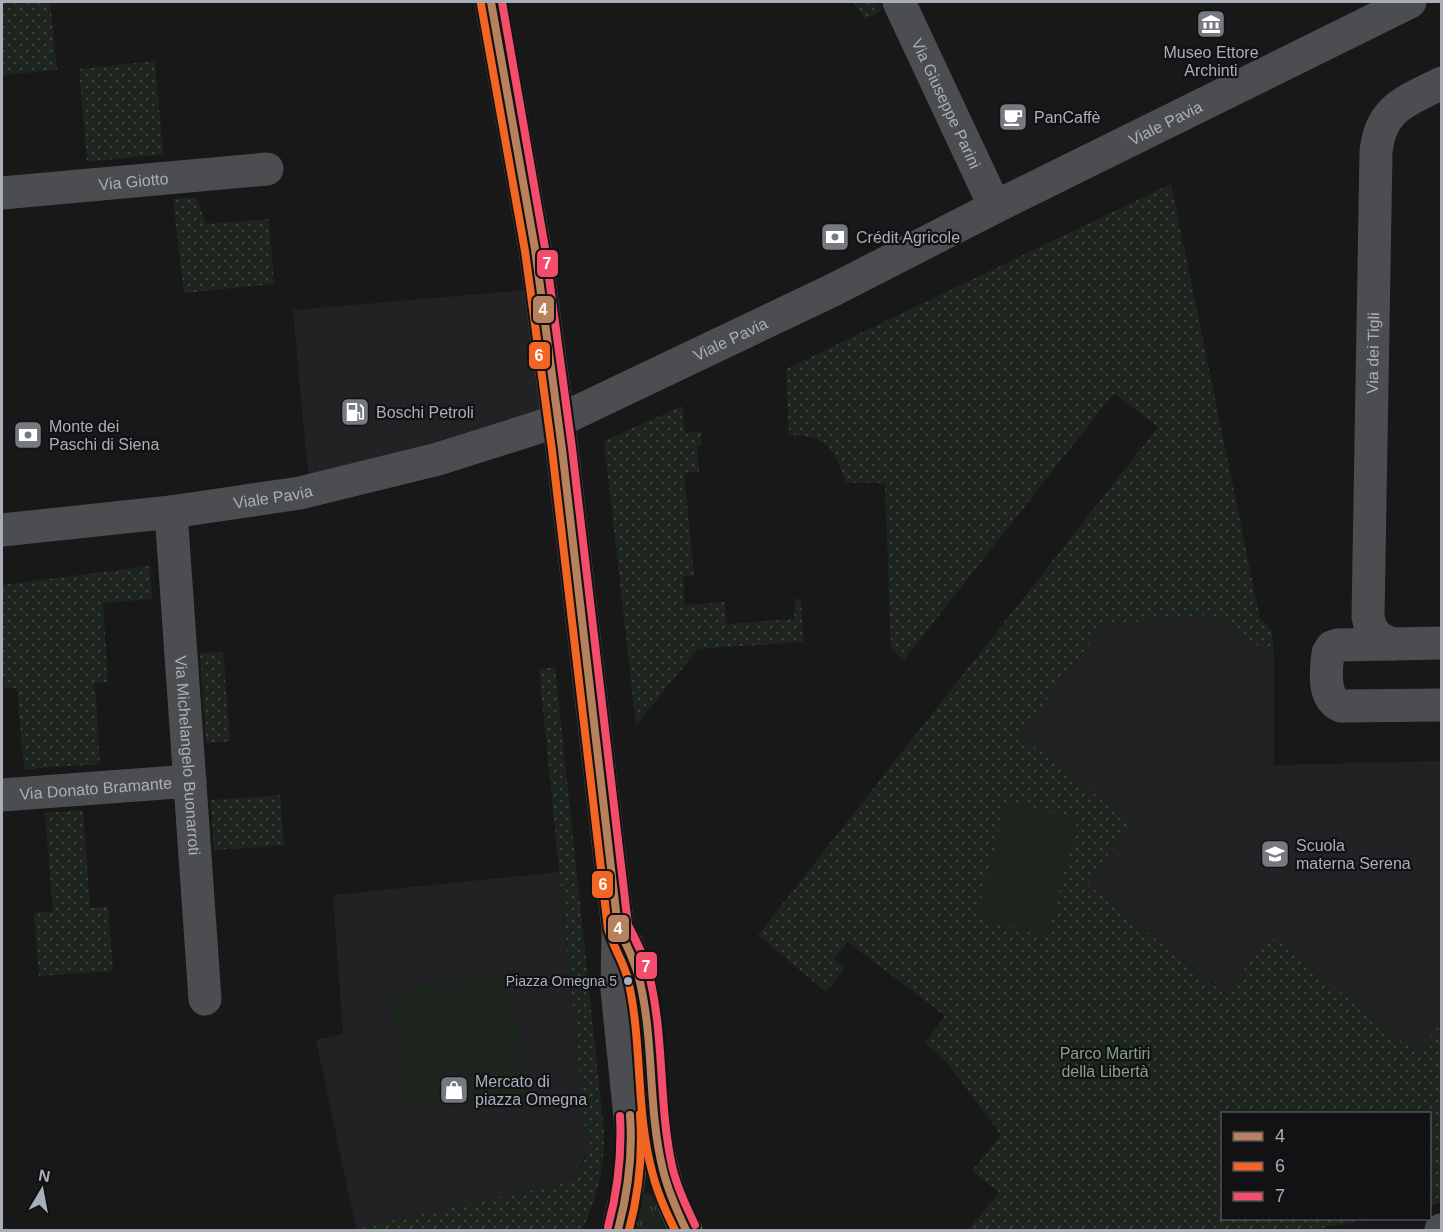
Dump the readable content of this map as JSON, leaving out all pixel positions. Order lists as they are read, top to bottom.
{
  "streets": {
    "street": [
      "Via Giuseppe Parini",
      "Viale Pavia",
      "Via Giotto",
      "Via dei Tigli",
      "Via Michelangelo Buonarroti",
      "Via Donato Bramante"
    ]
  },
  "crossings": [
    ["Via Giuseppe Parini", "Viale Pavia"],
    ["Viale Pavia", "Via Michelangelo Buonarroti"],
    ["Via Michelangelo Buonarroti", "Via Donato Bramante"]
  ],
  "parks": ["Parco Martiri della Libertà"],
  "places": {
    "museum": ["Museo Ettore Archinti"],
    "cafe": ["PanCaffè"],
    "bank": ["Crédit Agricole", "Monte dei Paschi di Siena"],
    "fuel station": ["Boschi Petroli"],
    "school or university": ["Scuola materna Serena"],
    "other": ["Piazza Omegna 5"],
    "shop": ["Mercato di piazza Omegna"]
  },
  "lines": ["transit line 4", "transit line 7", "transit line 6"],
  "legend": ["4", "6", "7"],
  "north": "top"
}
